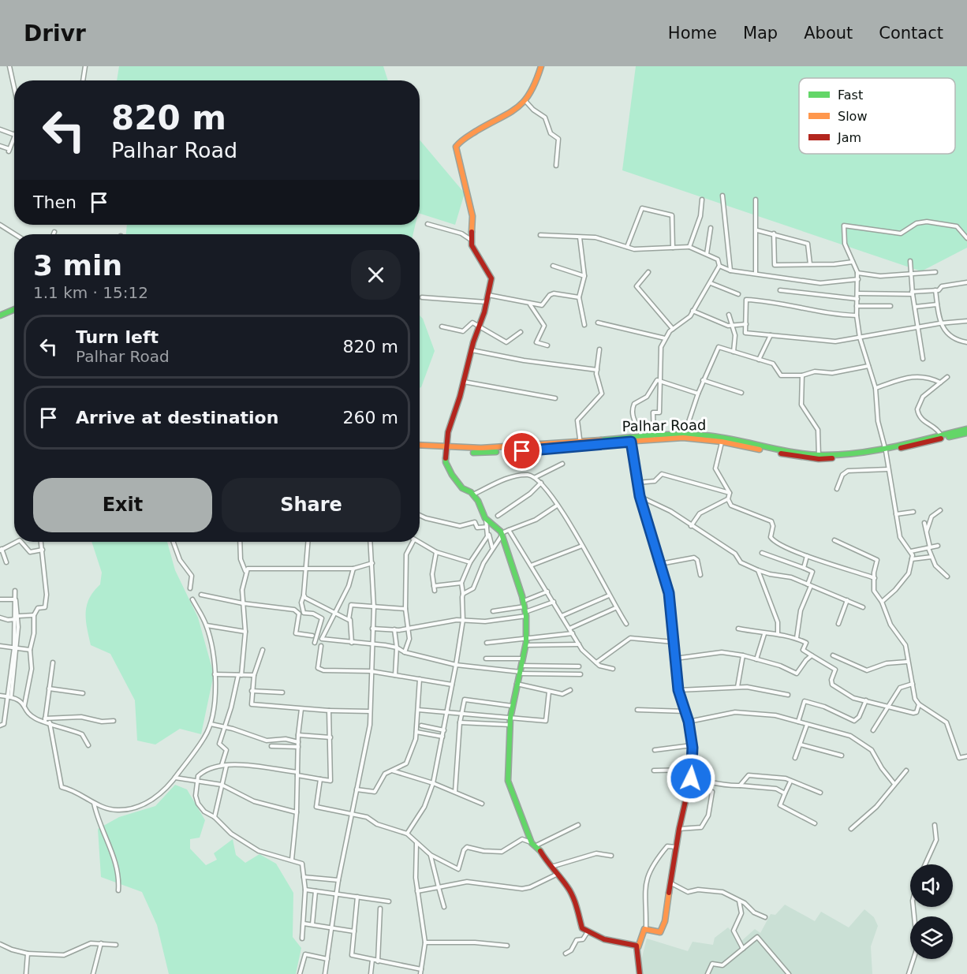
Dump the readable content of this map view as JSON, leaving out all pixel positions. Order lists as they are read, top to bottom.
{
  "streets": {
    "street": ["Palhar Road"]
  },
  "legend": ["Fast", "Slow", "Jam"],
  "page": {
    "header": "Drivr",
    "nav": [
      "Home",
      "Map",
      "About",
      "Contact"
    ],
    "turn": ["820 m", "Palhar Road"],
    "then": "Then",
    "heading": ["3 min", "1.1 km · 15:12"],
    "list": [
      {
        "name": "Turn left",
        "note": "Palhar Road",
        "value": "820 m"
      },
      {
        "name": "Arrive at destination",
        "value": "260 m"
      }
    ],
    "buttons": ["Exit", "Share"]
  }
}
